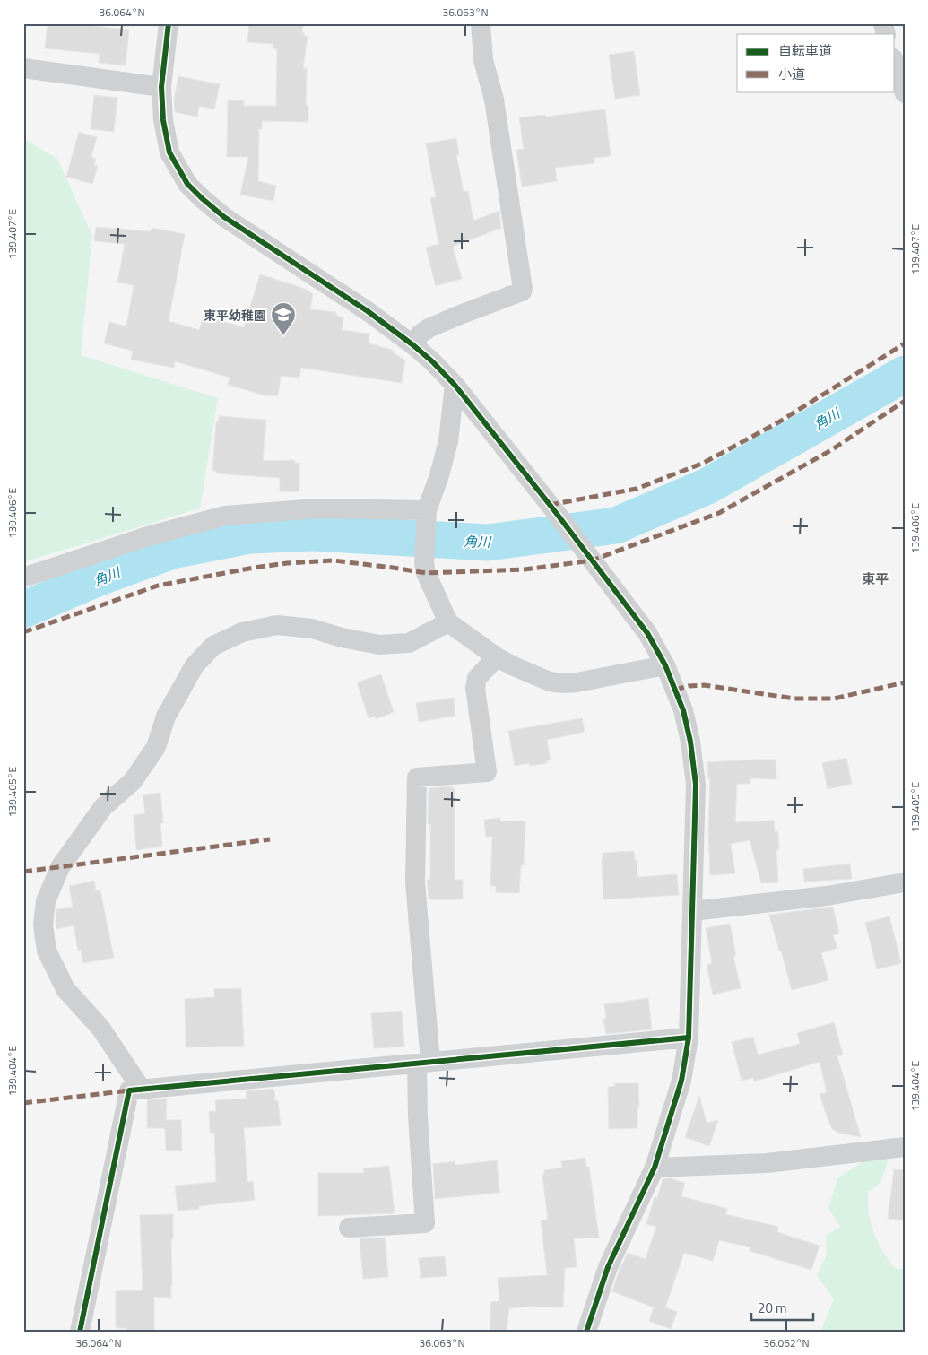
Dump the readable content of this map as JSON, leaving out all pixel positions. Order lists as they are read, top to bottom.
{
  "districts": ["東平"],
  "water": ["角川"],
  "places": {
    "school or university": ["東平幼稚園"]
  },
  "legend": ["自転車道", "小道"],
  "scale_bar": "20 m",
  "coordinates": [
    "36.064°N",
    "36.063°N",
    "139.407°E",
    "139.406°E",
    "139.405°E",
    "139.404°E",
    "36.062°N"
  ]
}
